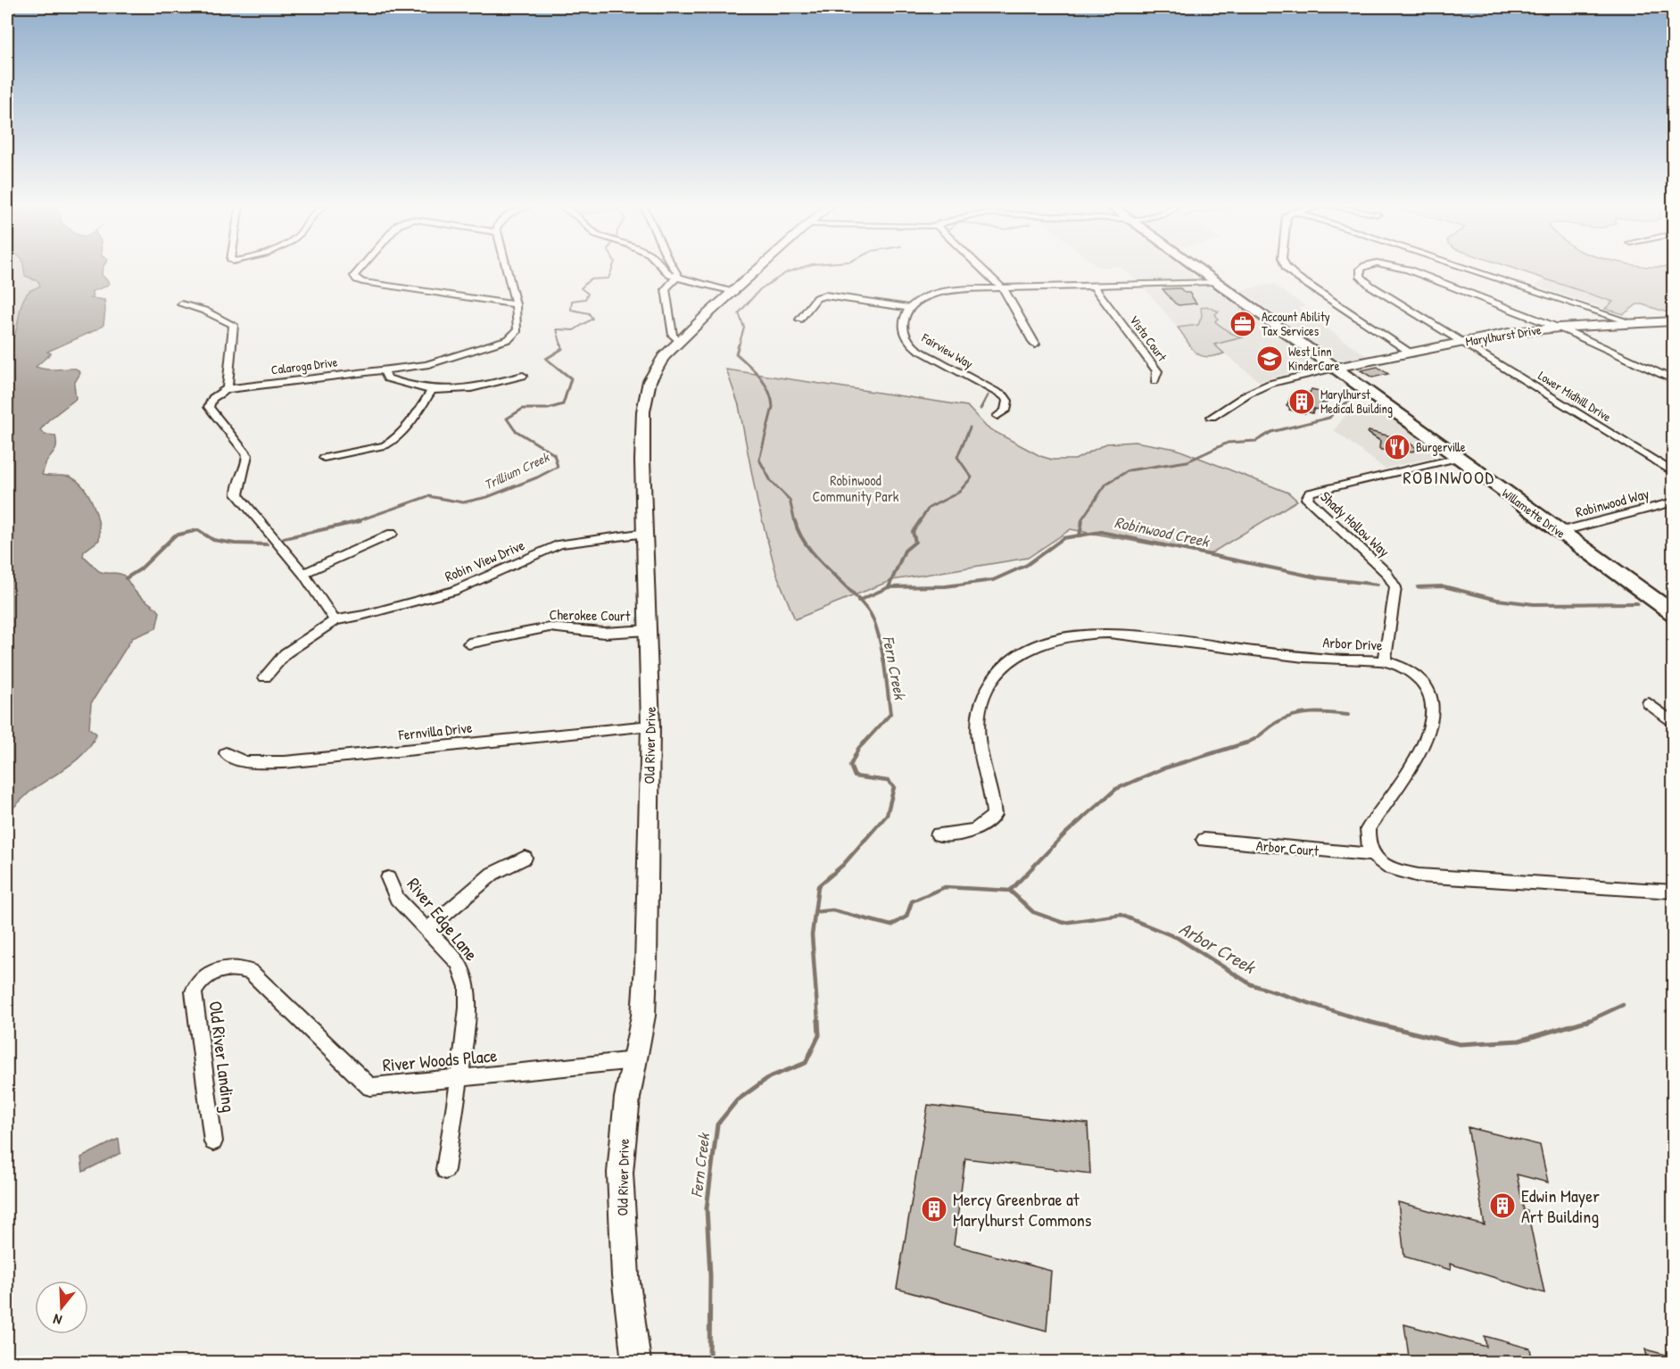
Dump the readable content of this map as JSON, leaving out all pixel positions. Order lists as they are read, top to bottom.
{
  "streets": {
    "main road": ["Willamette Drive"],
    "street": [
      "Marylhurst Drive",
      "Vista Court",
      "Fairview Way",
      "Calaroga Drive",
      "Lower Midhill Drive",
      "Robinwood Way",
      "Shady Hollow Way",
      "Robin View Drive",
      "Cherokee Court",
      "Arbor Drive",
      "Fernvilla Drive",
      "Old River Drive",
      "Arbor Court",
      "River Edge Lane",
      "Old River Landing",
      "River Woods Place"
    ]
  },
  "crossings": [
    ["Marylhurst Drive", "Lower Midhill Drive"],
    ["Marylhurst Drive", "Willamette Drive"],
    ["Robinwood Way", "Willamette Drive"],
    ["Willamette Drive", "Shady Hollow Way"],
    ["Shady Hollow Way", "Arbor Drive"],
    ["Robin View Drive", "Old River Drive"],
    ["Cherokee Court", "Old River Drive"],
    ["Arbor Drive", "Arbor Court"],
    ["Fernvilla Drive", "Old River Drive"],
    ["Old River Drive", "River Woods Place"],
    ["River Edge Lane", "River Woods Place"],
    ["Old River Landing", "River Woods Place"]
  ],
  "districts": ["ROBINWOOD"],
  "water": [
    "Trillium Creek",
    "Robinwood Creek",
    "Fern Creek",
    "Arbor Creek"
  ],
  "parks": ["Robinwood Community Park"],
  "places": {
    "office": ["Account Ability Tax Services"],
    "school or university": ["West Linn KinderCare"],
    "building": ["Marylhurst Medical Building", "Edwin Mayer Art Building", "Mercy Greenbrae at Marylhurst Commons"],
    "restaurant": ["Burgerville"]
  },
  "north": "bottom"
}
